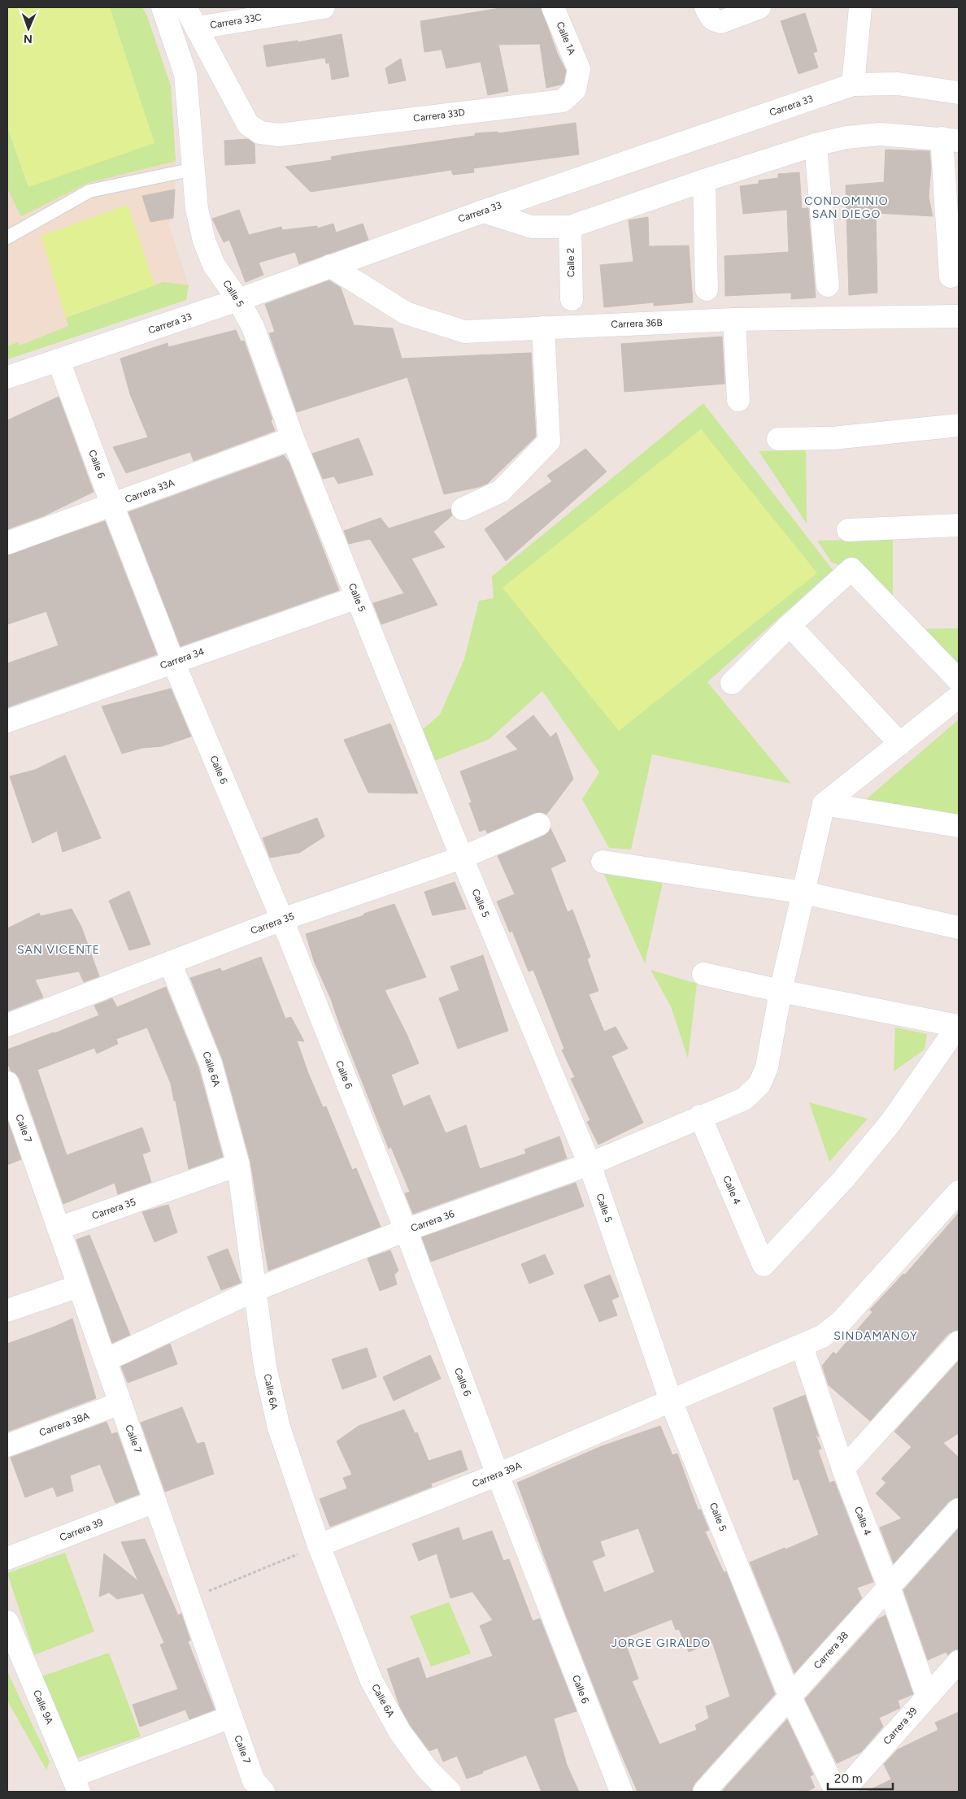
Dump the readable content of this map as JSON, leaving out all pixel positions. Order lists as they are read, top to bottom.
{
  "streets": {
    "street": [
      "Carrera 33C",
      "Calle 1A",
      "Carrera 33",
      "Carrera 33D",
      "Calle 2",
      "Calle 5",
      "Carrera 36B",
      "Calle 6",
      "Carrera 33A",
      "Carrera 34",
      "Carrera 35",
      "Calle 6A",
      "Calle 7",
      "Calle 4",
      "Carrera 36",
      "Carrera 38A",
      "Carrera 39A",
      "Carrera 39",
      "Carrera 38",
      "Calle 9A"
    ]
  },
  "crossings": [
    ["Carrera 33C", "Carrera 33D"],
    ["Calle 1A", "Carrera 33D"],
    ["Carrera 33", "Calle 5"],
    ["Carrera 33", "Carrera 36B"],
    ["Carrera 33", "Calle 6"],
    ["Calle 5", "Carrera 33A"],
    ["Calle 5", "Carrera 34"],
    ["Calle 5", "Carrera 35"],
    ["Calle 5", "Carrera 36"],
    ["Calle 5", "Carrera 39A"],
    ["Calle 5", "Carrera 38"],
    ["Calle 6", "Carrera 33A"],
    ["Calle 6", "Carrera 34"],
    ["Calle 6", "Carrera 35"],
    ["Calle 6", "Carrera 36"],
    ["Calle 6", "Carrera 39A"],
    ["Carrera 35", "Calle 6A"],
    ["Carrera 35", "Calle 7"],
    ["Calle 6A", "Carrera 36"],
    ["Calle 6A", "Carrera 39A"],
    ["Calle 7", "Carrera 36"],
    ["Calle 7", "Carrera 38A"],
    ["Calle 7", "Carrera 39"],
    ["Calle 4", "Carrera 36"],
    ["Calle 4", "Carrera 39A"],
    ["Calle 4", "Carrera 39"],
    ["Calle 4", "Carrera 38"]
  ],
  "districts": [
    "CONDOMINIO SAN DIEGO",
    "SAN VICENTE",
    "SINDAMANOY",
    "JORGE GIRALDO"
  ],
  "scale_bar": "20 m",
  "north": "bottom"
}
